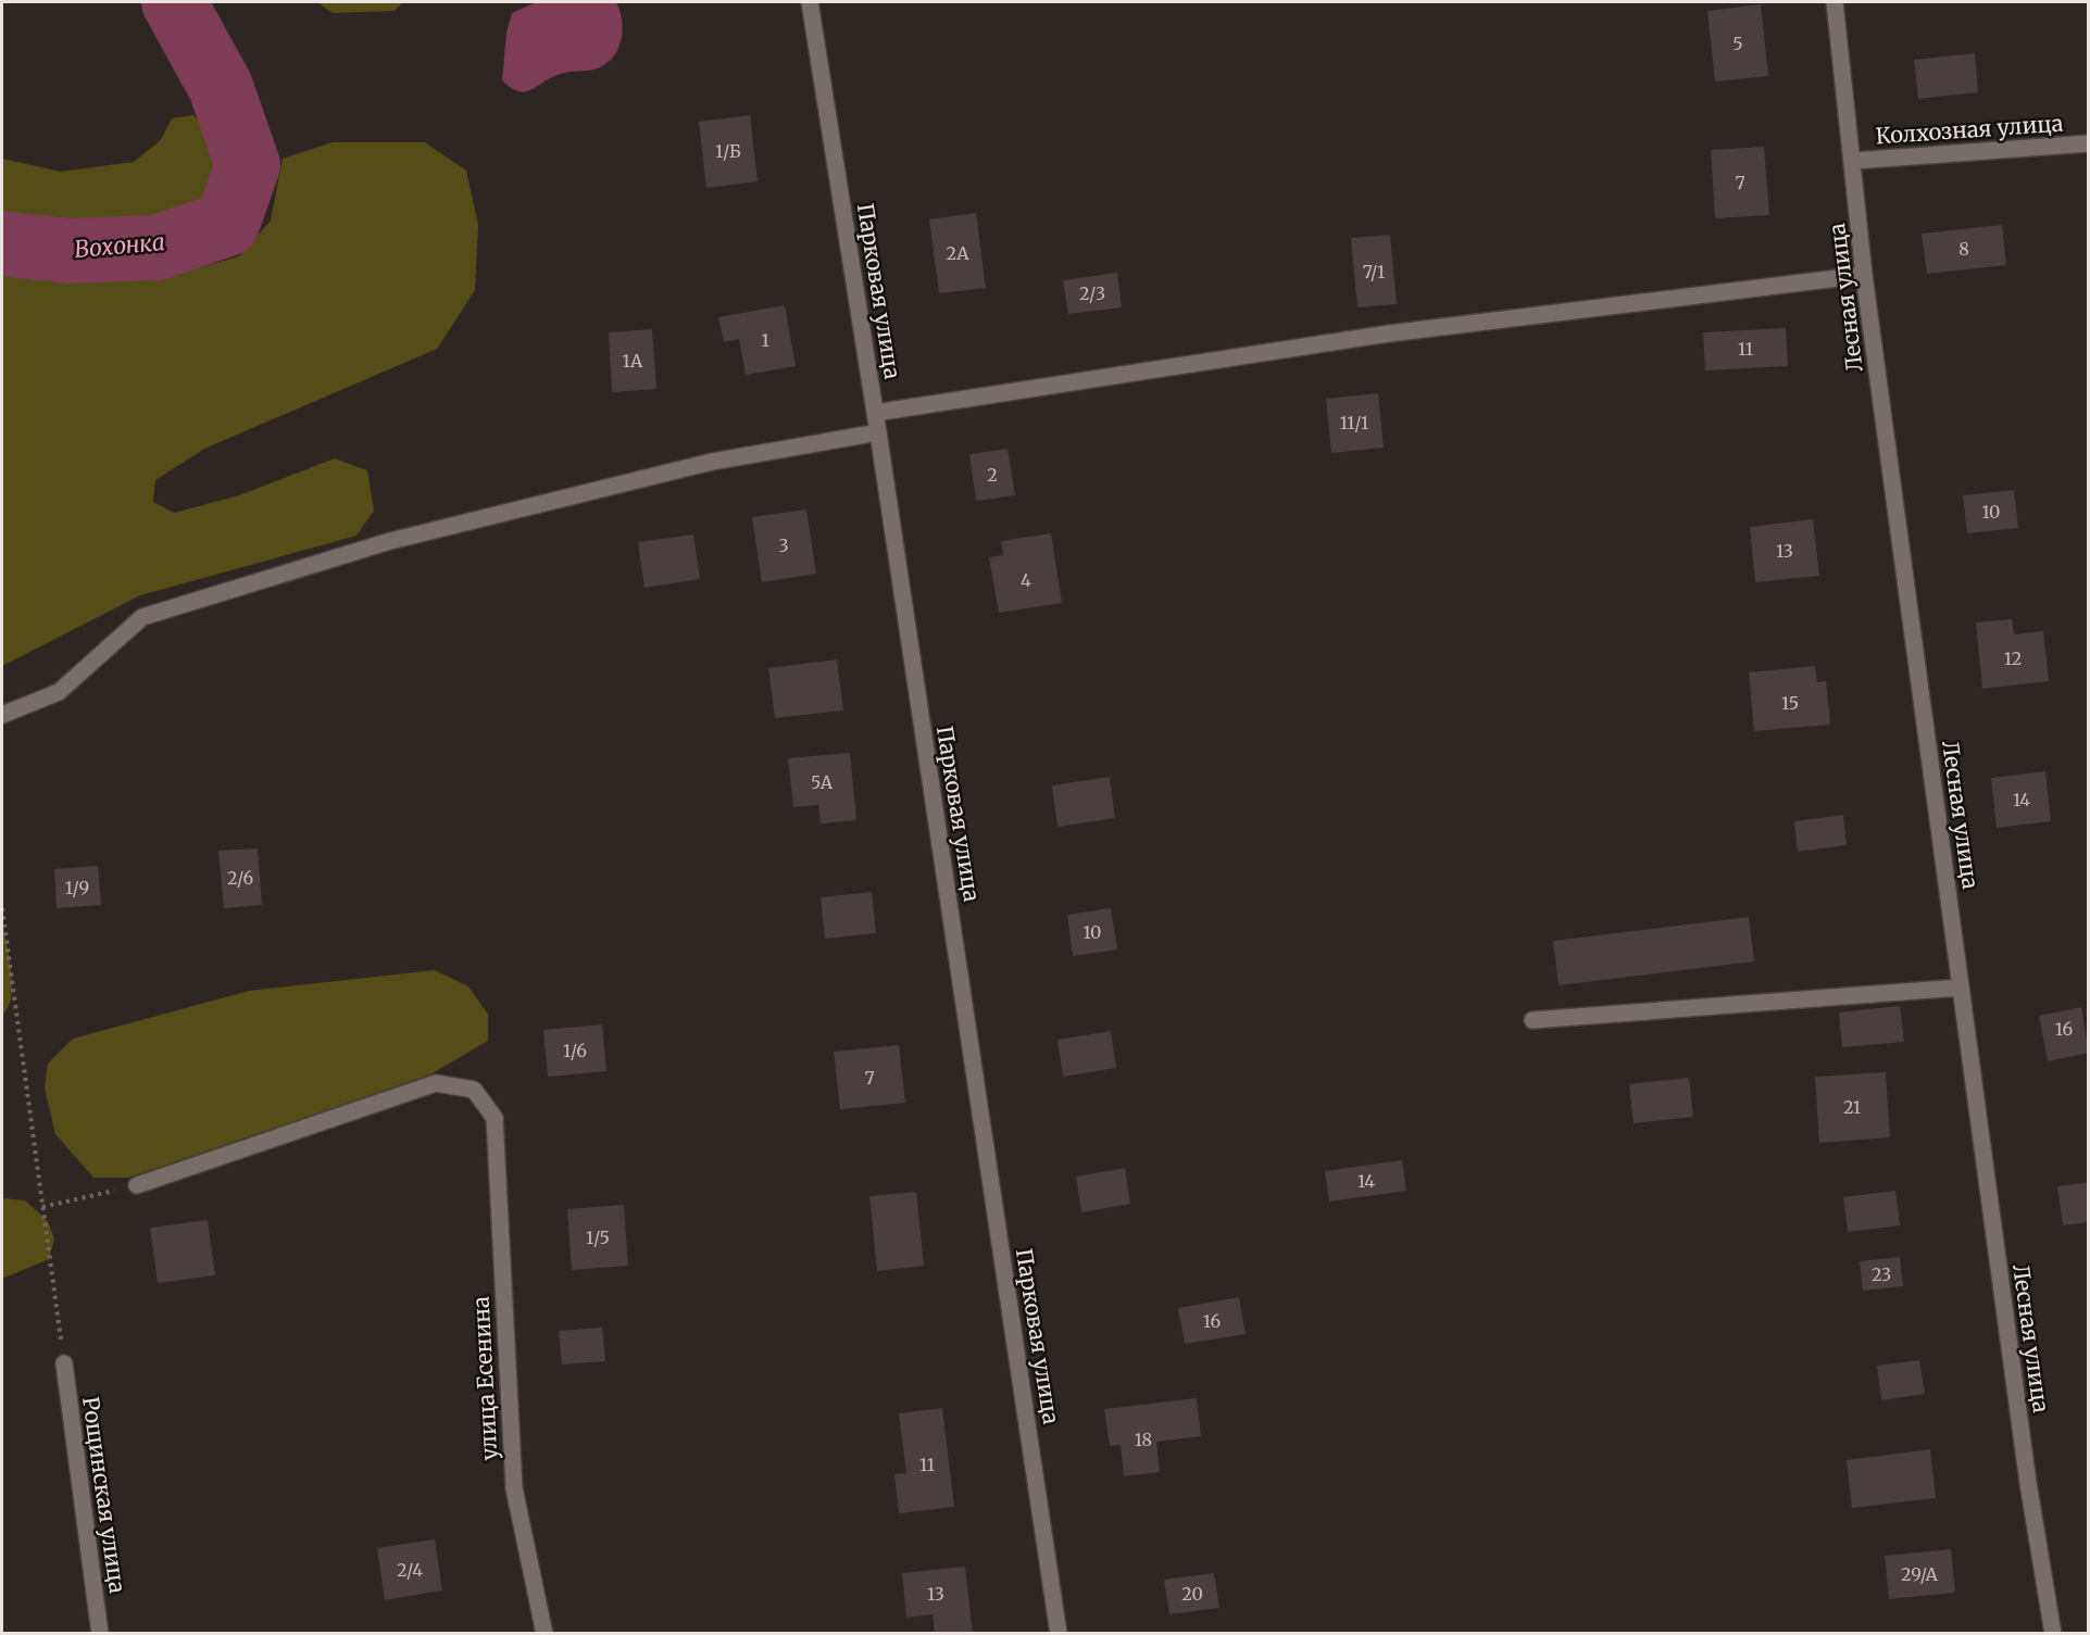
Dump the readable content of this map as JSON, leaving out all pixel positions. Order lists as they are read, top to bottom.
{
  "streets": {
    "street": [
      "Колхозная улица",
      "Парковая улица",
      "Лесная улица",
      "улица Есенина",
      "Рощинская улица"
    ]
  },
  "crossings": [
    ["Колхозная улица", "Лесная улица"]
  ],
  "water": ["Вохонка"],
  "house_numbers": [
    "5",
    "1/Б",
    "7",
    "8",
    "2А",
    "7/1",
    "2/3",
    "1",
    "11",
    "1А",
    "11/1",
    "2",
    "10",
    "3",
    "13",
    "4",
    "12",
    "15",
    "5А",
    "14",
    "2/6",
    "1/9",
    "10",
    "16",
    "1/6",
    "7",
    "21",
    "14",
    "1/5",
    "23",
    "16",
    "18",
    "11",
    "2/4",
    "29/А",
    "13",
    "20"
  ]
}
